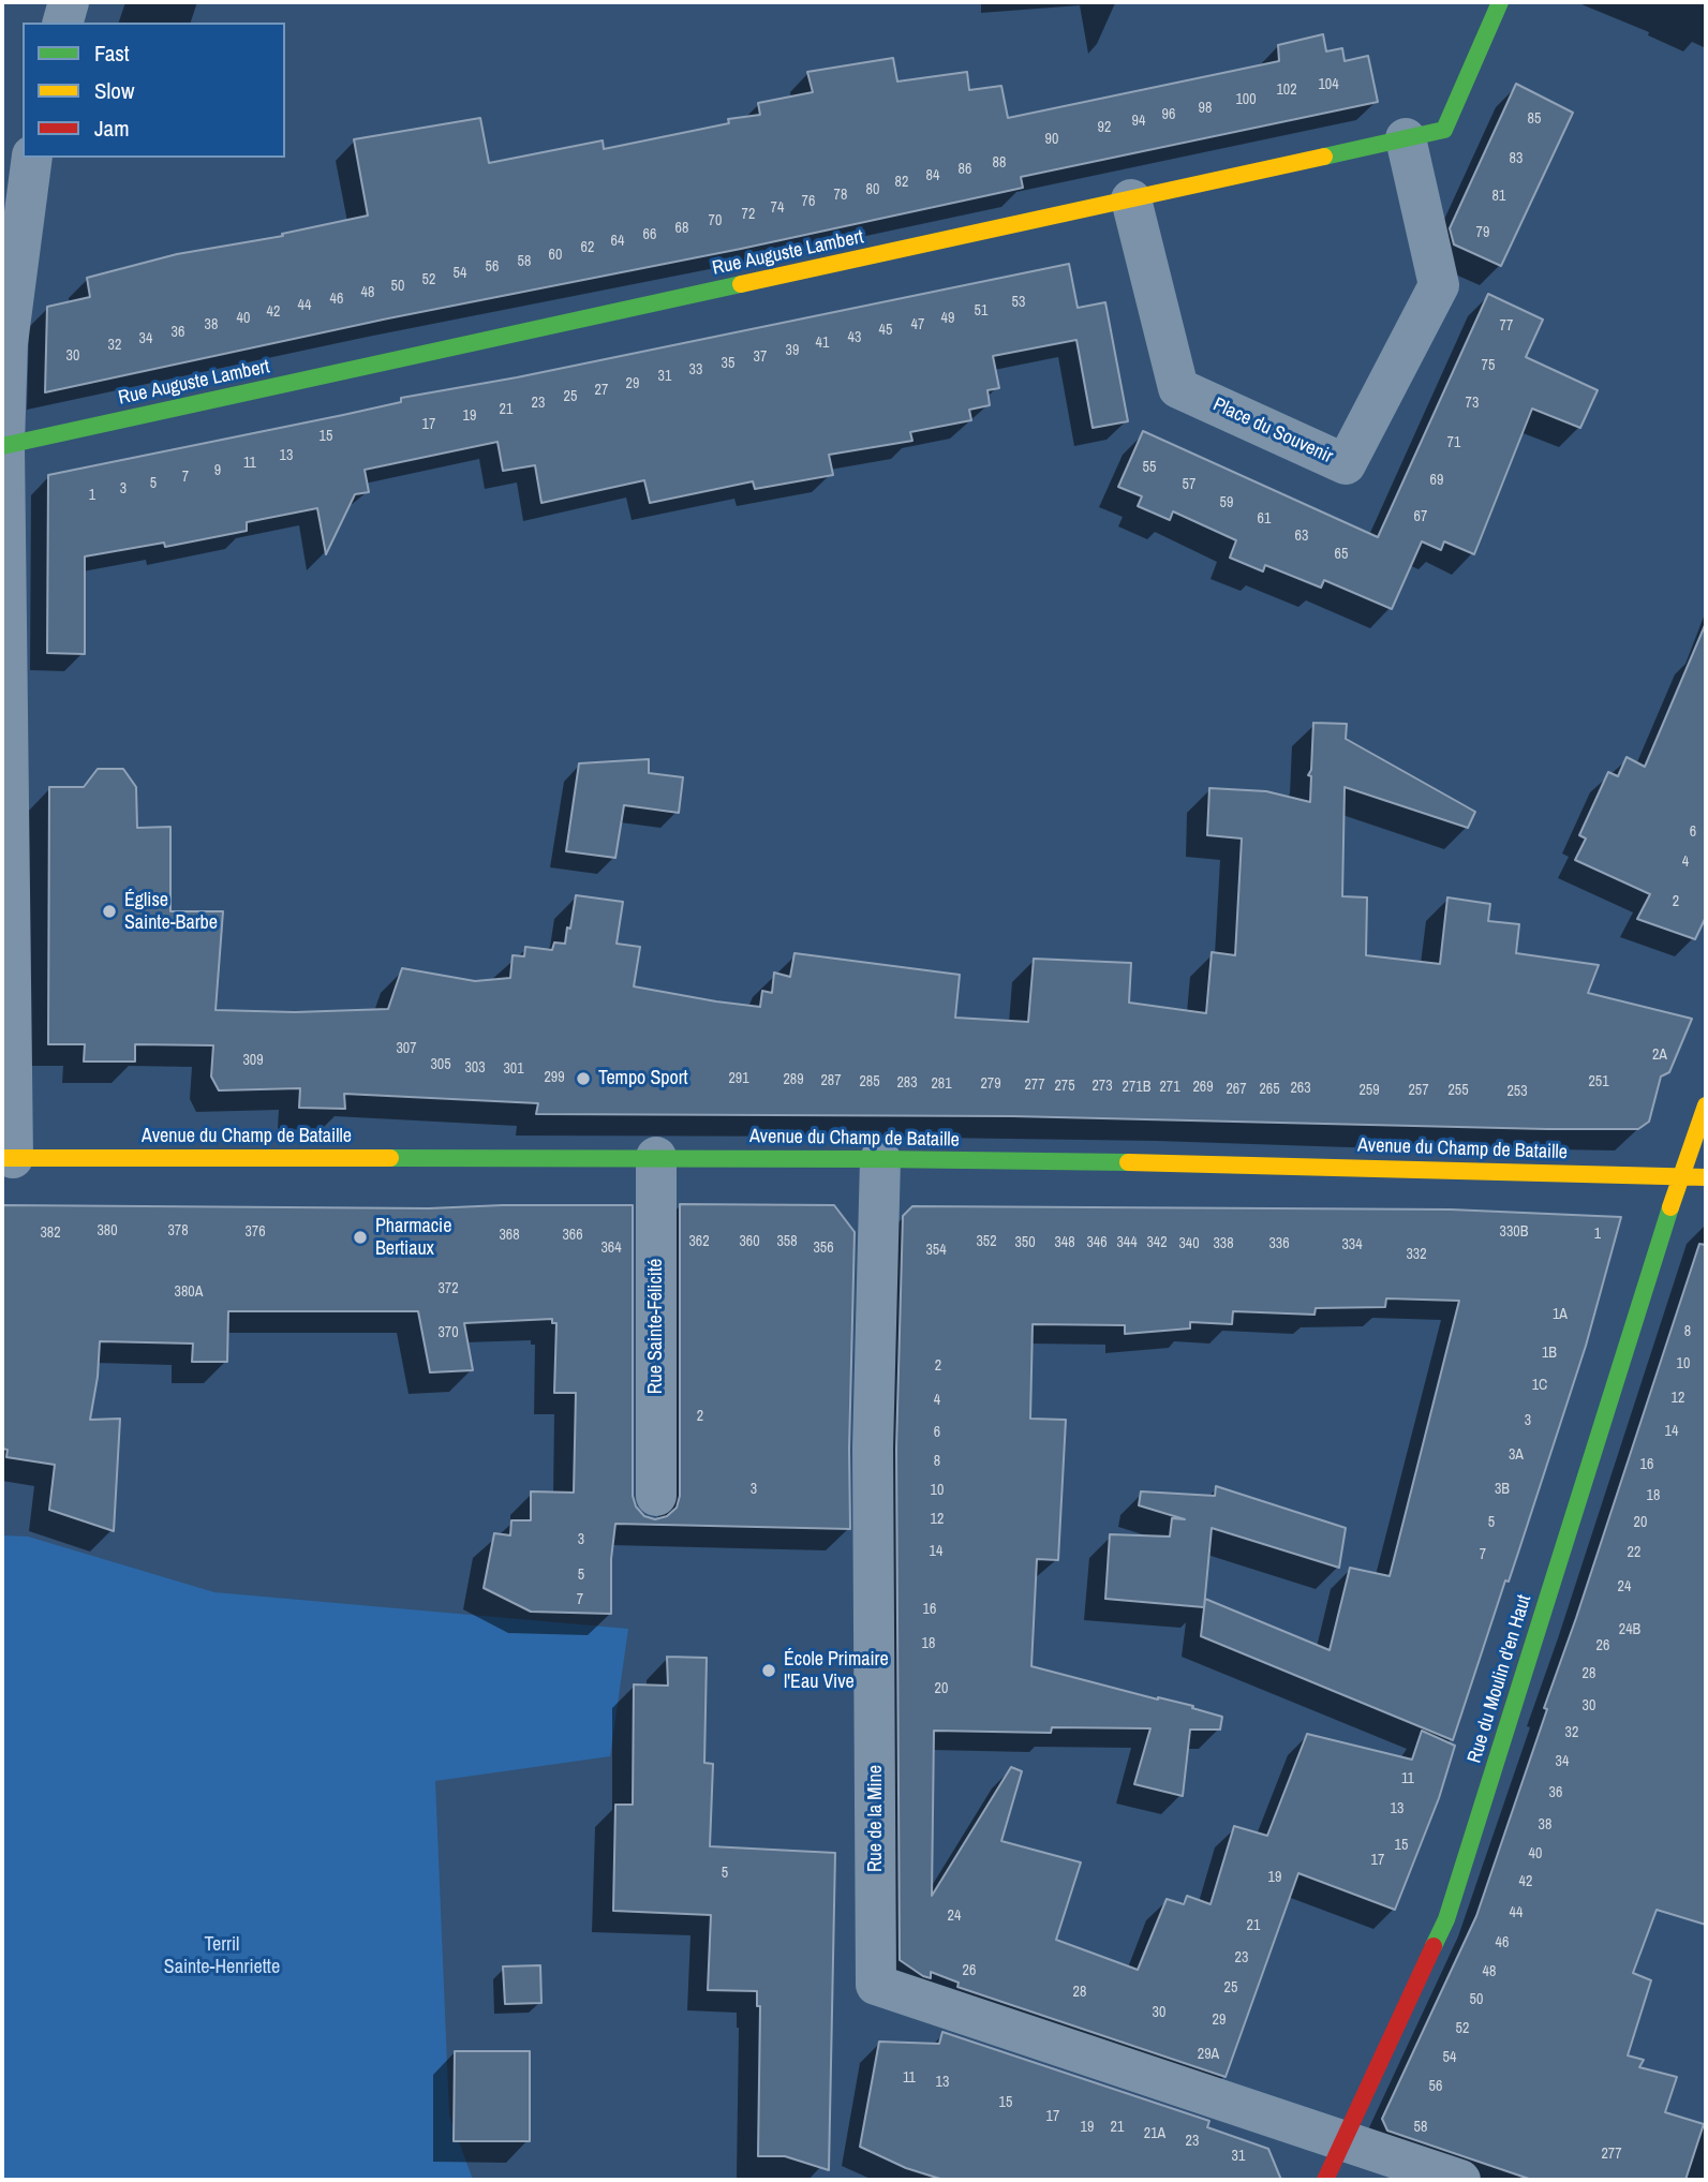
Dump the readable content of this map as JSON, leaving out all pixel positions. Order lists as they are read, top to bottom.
{
  "streets": {
    "street": [
      "Rue Auguste Lambert",
      "Place du Souvenir",
      "Avenue du Champ de Bataille",
      "Rue Sainte-Félicité",
      "Rue du Moulin d'en Haut",
      "Rue de la Mine"
    ]
  },
  "crossings": [
    ["Rue Auguste Lambert", "Place du Souvenir"],
    ["Avenue du Champ de Bataille", "Rue Sainte-Félicité"],
    ["Avenue du Champ de Bataille", "Rue du Moulin d'en Haut"],
    ["Avenue du Champ de Bataille", "Rue de la Mine"],
    ["Rue du Moulin d'en Haut", "Rue de la Mine"]
  ],
  "parks": ["Terril Sainte-Henriette"],
  "places": [
    "Église Sainte-Barbe",
    "Tempo Sport",
    "Pharmacie Bertiaux",
    "École Primaire l'Eau Vive"
  ],
  "house_numbers": [
    "104",
    "102",
    "100",
    "98",
    "96",
    "85",
    "94",
    "92",
    "90",
    "83",
    "88",
    "86",
    "84",
    "82",
    "80",
    "78",
    "81",
    "76",
    "74",
    "72",
    "70",
    "68",
    "79",
    "66",
    "64",
    "62",
    "60",
    "58",
    "56",
    "54",
    "52",
    "50",
    "48",
    "46",
    "53",
    "44",
    "51",
    "42",
    "40",
    "49",
    "38",
    "47",
    "77",
    "45",
    "36",
    "43",
    "34",
    "41",
    "32",
    "39",
    "30",
    "37",
    "35",
    "75",
    "33",
    "31",
    "29",
    "27",
    "25",
    "23",
    "73",
    "21",
    "19",
    "17",
    "15",
    "71",
    "13",
    "11",
    "55",
    "9",
    "7",
    "69",
    "5",
    "57",
    "3",
    "1",
    "59",
    "67",
    "61",
    "63",
    "65",
    "6",
    "4",
    "2",
    "307",
    "2A",
    "309",
    "305",
    "303",
    "301",
    "299",
    "291",
    "289",
    "287",
    "285",
    "251",
    "283",
    "281",
    "279",
    "277",
    "275",
    "273",
    "271B",
    "271",
    "269",
    "263",
    "267",
    "265",
    "259",
    "257",
    "255",
    "253",
    "380",
    "378",
    "376",
    "330B",
    "382",
    "1",
    "368",
    "366",
    "362",
    "360",
    "358",
    "352",
    "350",
    "348",
    "346",
    "344",
    "342",
    "340",
    "338",
    "336",
    "334",
    "364",
    "356",
    "354",
    "332",
    "372",
    "380A",
    "1A",
    "8",
    "370",
    "1B",
    "10",
    "2",
    "1C",
    "12",
    "4",
    "2",
    "3",
    "14",
    "6",
    "3A",
    "8",
    "16",
    "3",
    "3B",
    "10",
    "18",
    "12",
    "5",
    "20",
    "3",
    "14",
    "22",
    "7",
    "5",
    "24",
    "7",
    "16",
    "24B",
    "18",
    "26",
    "28",
    "20",
    "30",
    "32",
    "34",
    "11",
    "36",
    "13",
    "38",
    "15",
    "40",
    "17",
    "5",
    "19",
    "42",
    "44",
    "24",
    "21",
    "46",
    "23",
    "26",
    "48",
    "25",
    "28",
    "50",
    "30",
    "29",
    "52",
    "29A",
    "54",
    "11",
    "13",
    "56",
    "15",
    "17",
    "19",
    "21",
    "58",
    "21A",
    "23",
    "277",
    "31"
  ],
  "legend": ["Fast", "Slow", "Jam"]
}
